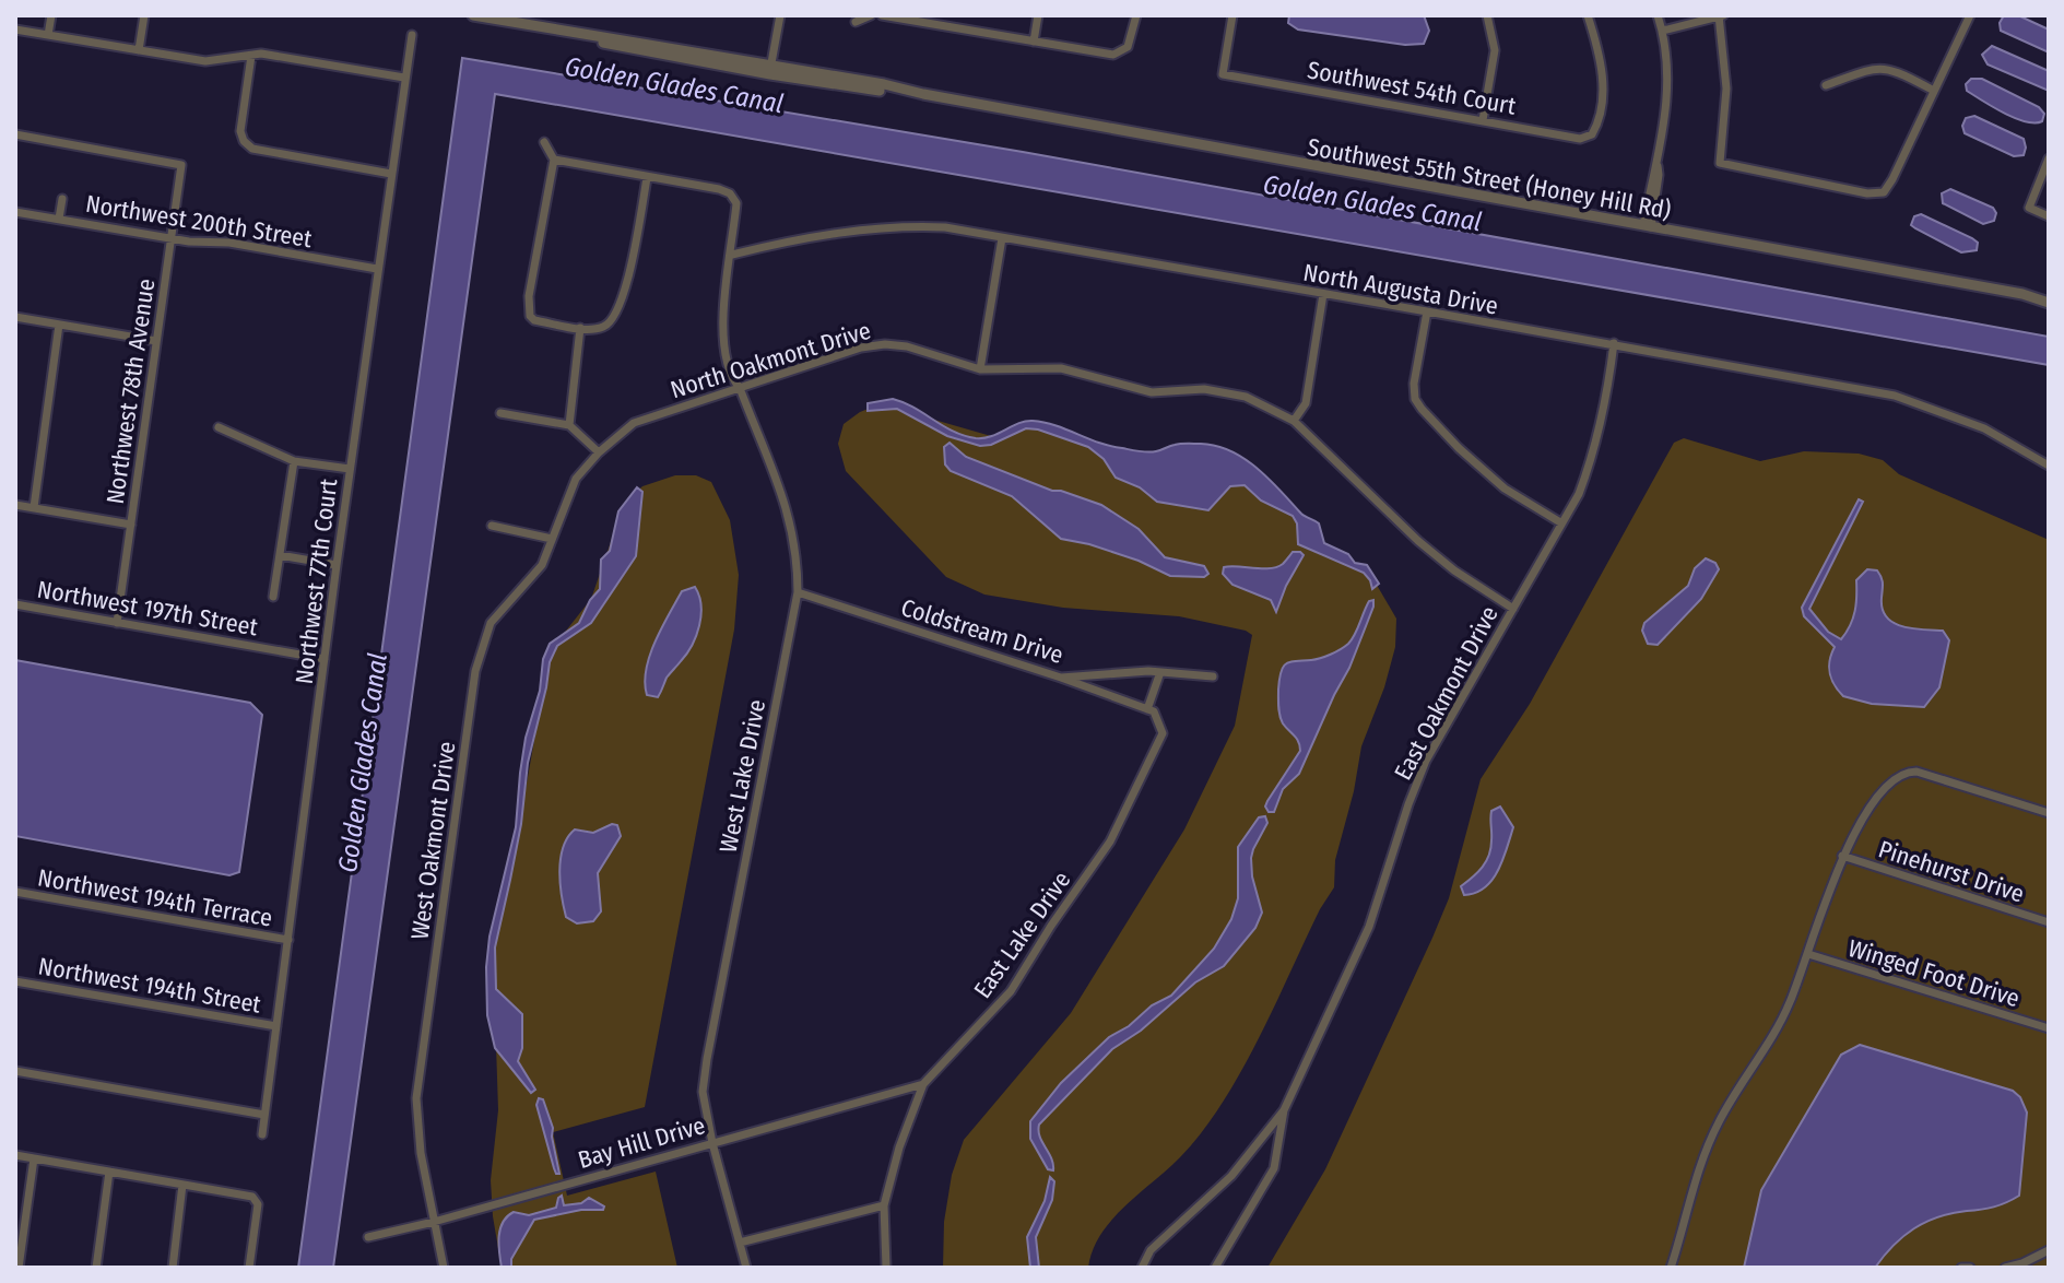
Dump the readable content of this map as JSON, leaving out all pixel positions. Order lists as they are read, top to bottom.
{
  "streets": {
    "street": [
      "Southwest 54th Court",
      "Southwest 55th Street (Honey Hill Rd)",
      "Northwest 200th Street",
      "North Augusta Drive",
      "North Oakmont Drive",
      "Northwest 78th Avenue",
      "Northwest 77th Court",
      "Northwest 197th Street",
      "Coldstream Drive",
      "East Oakmont Drive",
      "West Lake Drive",
      "West Oakmont Drive",
      "Pinehurst Drive",
      "Northwest 194th Terrace",
      "East Lake Drive",
      "Winged Foot Drive",
      "Northwest 194th Street",
      "Bay Hill Drive"
    ]
  },
  "crossings": [
    ["Northwest 200th Street", "Northwest 78th Avenue"],
    ["Northwest 200th Street", "Northwest 77th Court"],
    ["North Augusta Drive", "East Oakmont Drive"],
    ["North Augusta Drive", "West Lake Drive"],
    ["North Oakmont Drive", "East Oakmont Drive"],
    ["North Oakmont Drive", "West Lake Drive"],
    ["North Oakmont Drive", "West Oakmont Drive"],
    ["Northwest 78th Avenue", "Northwest 197th Street"],
    ["Northwest 77th Court", "Northwest 197th Street"],
    ["Northwest 77th Court", "Northwest 194th Terrace"],
    ["Northwest 77th Court", "Northwest 194th Street"],
    ["Coldstream Drive", "West Lake Drive"],
    ["West Lake Drive", "Bay Hill Drive"],
    ["West Oakmont Drive", "Bay Hill Drive"],
    ["East Lake Drive", "Bay Hill Drive"]
  ],
  "water": ["Golden Glades Canal"]
}
